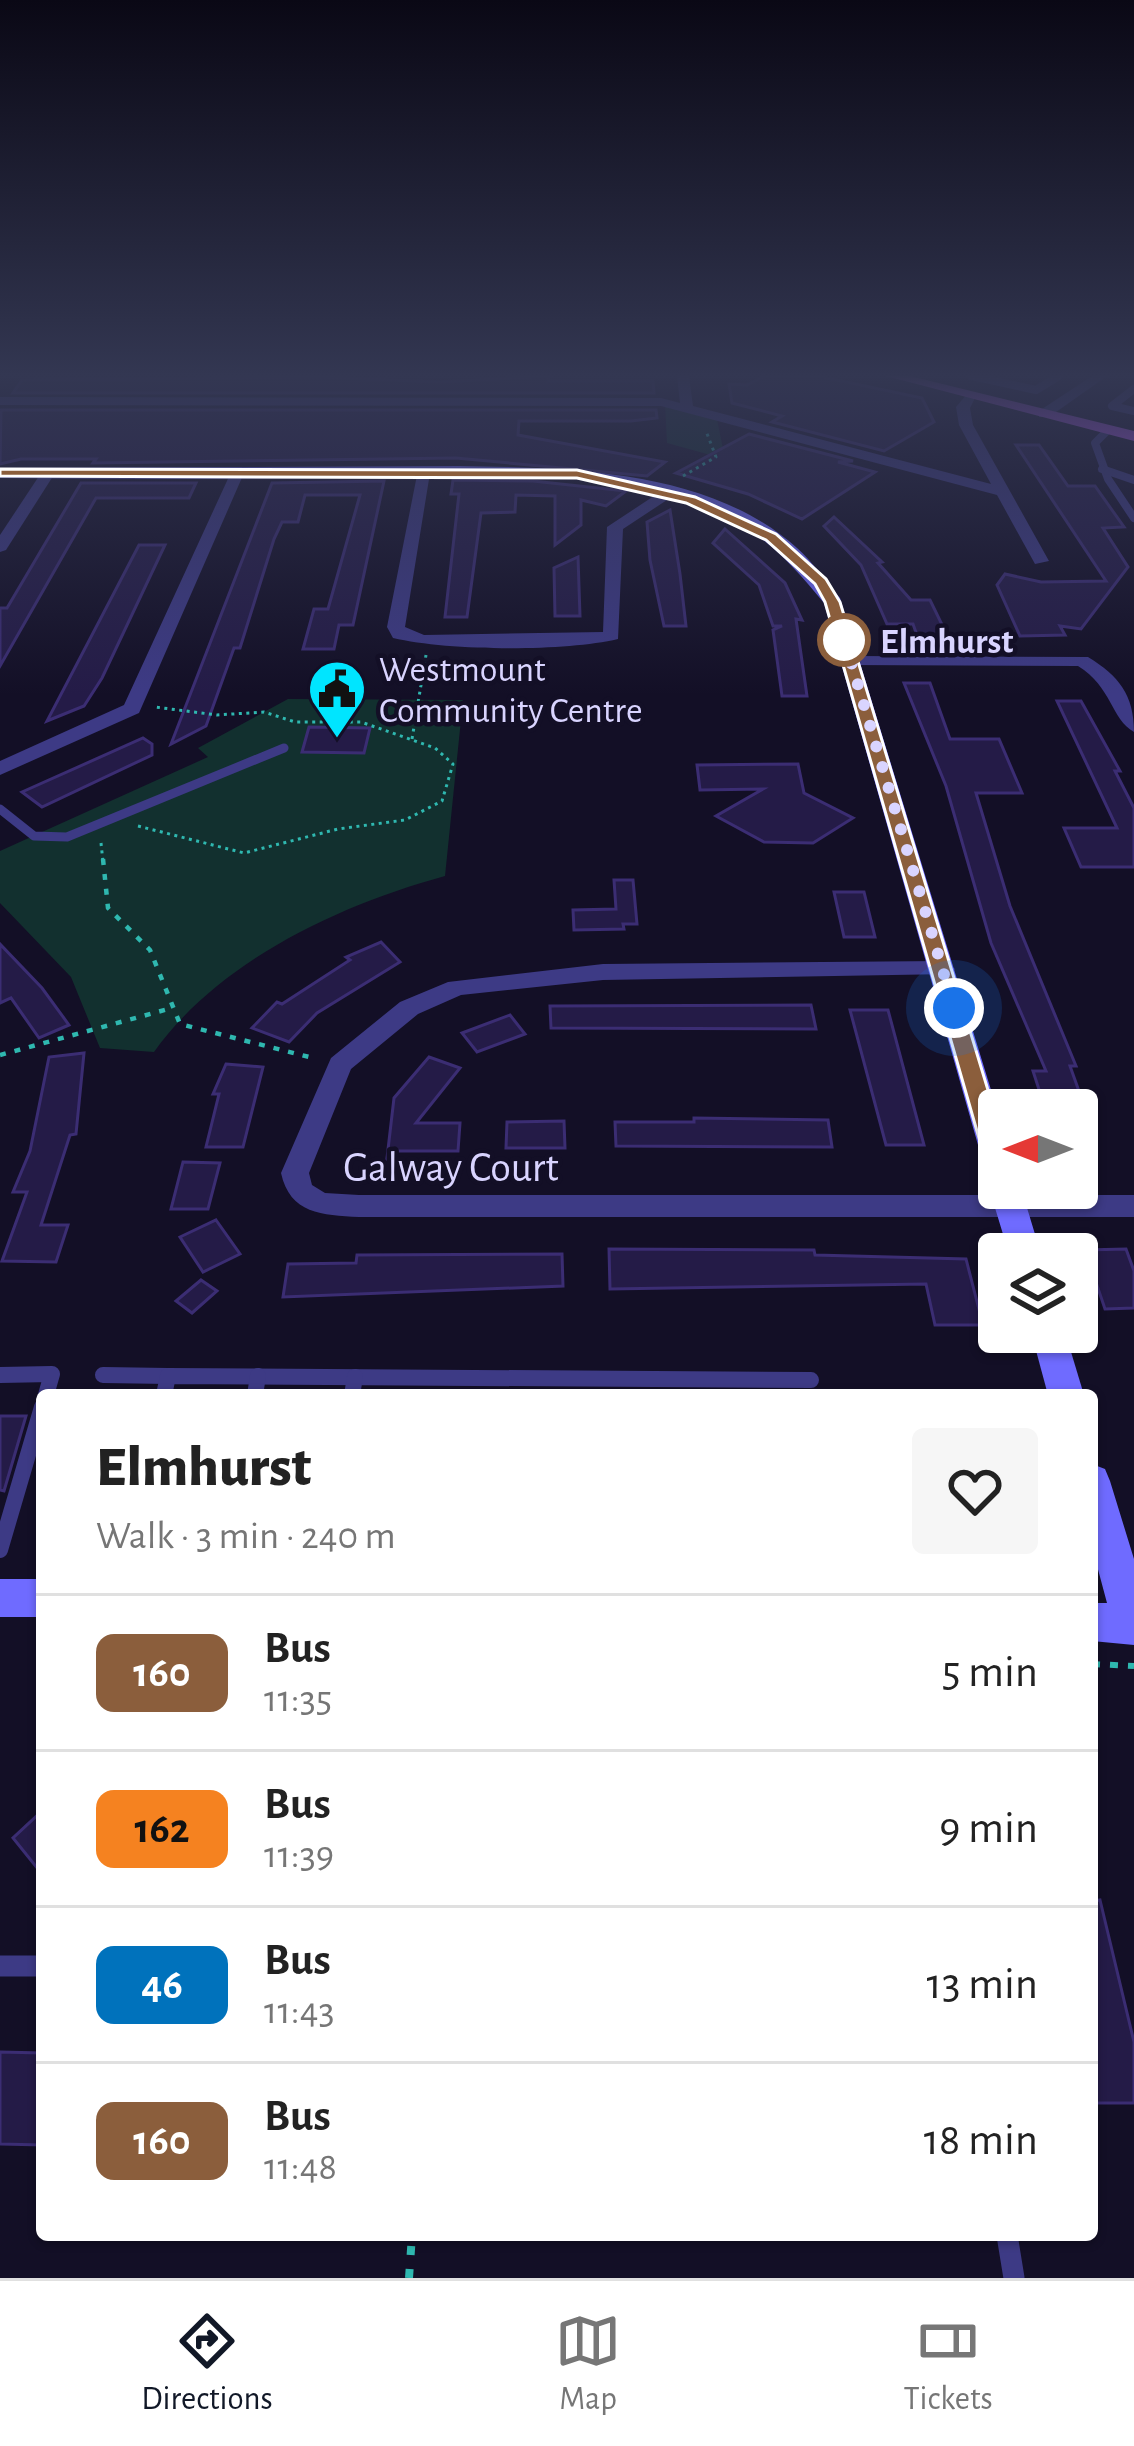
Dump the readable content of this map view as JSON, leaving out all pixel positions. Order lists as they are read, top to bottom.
{
  "streets": {
    "street": ["Galway Court"]
  },
  "places": {
    "other": ["Elmhurst"],
    "public building": ["Westmount Community Centre"]
  },
  "lines": ["bus line 160"],
  "north": "left",
  "page": {
    "heading": ["Elmhurst", "Walk · 3 min · 240 m"],
    "list": [
      {
        "mark": "160",
        "name": "Bus",
        "note": "11:35",
        "value": "5 min"
      },
      {
        "mark": "162",
        "name": "Bus",
        "note": "11:39",
        "value": "9 min"
      },
      {
        "mark": "46",
        "name": "Bus",
        "note": "11:43",
        "value": "13 min"
      },
      {
        "mark": "160",
        "name": "Bus",
        "note": "11:48",
        "value": "18 min"
      }
    ],
    "tabs": ["Directions", "Map", "Tickets"]
  }
}
